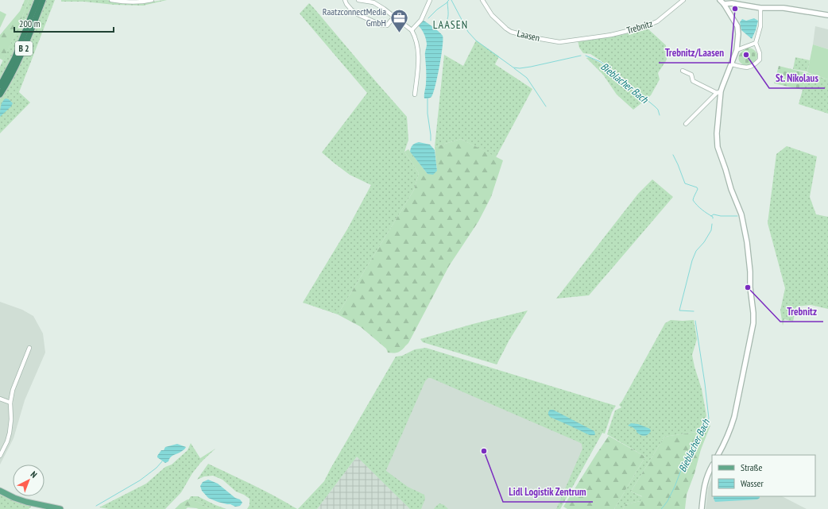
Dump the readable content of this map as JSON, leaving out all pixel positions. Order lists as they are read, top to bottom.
{
  "streets": {
    "highway": ["B 2"],
    "street": ["Trebnitz", "Laasen"]
  },
  "crossings": [
    ["Trebnitz", "Laasen"]
  ],
  "districts": ["LAASEN"],
  "water": ["Bieblacher Bach"],
  "places": {
    "other": [
      "Trebnitz/Laasen",
      "St. Nikolaus",
      "Trebnitz",
      "Lidl Logistik Zentrum"
    ],
    "office": ["RaatzconnectMedia GmbH"]
  },
  "legend": ["Straße", "Wasser"],
  "scale_bar": "200 m",
  "north": "top right"
}
